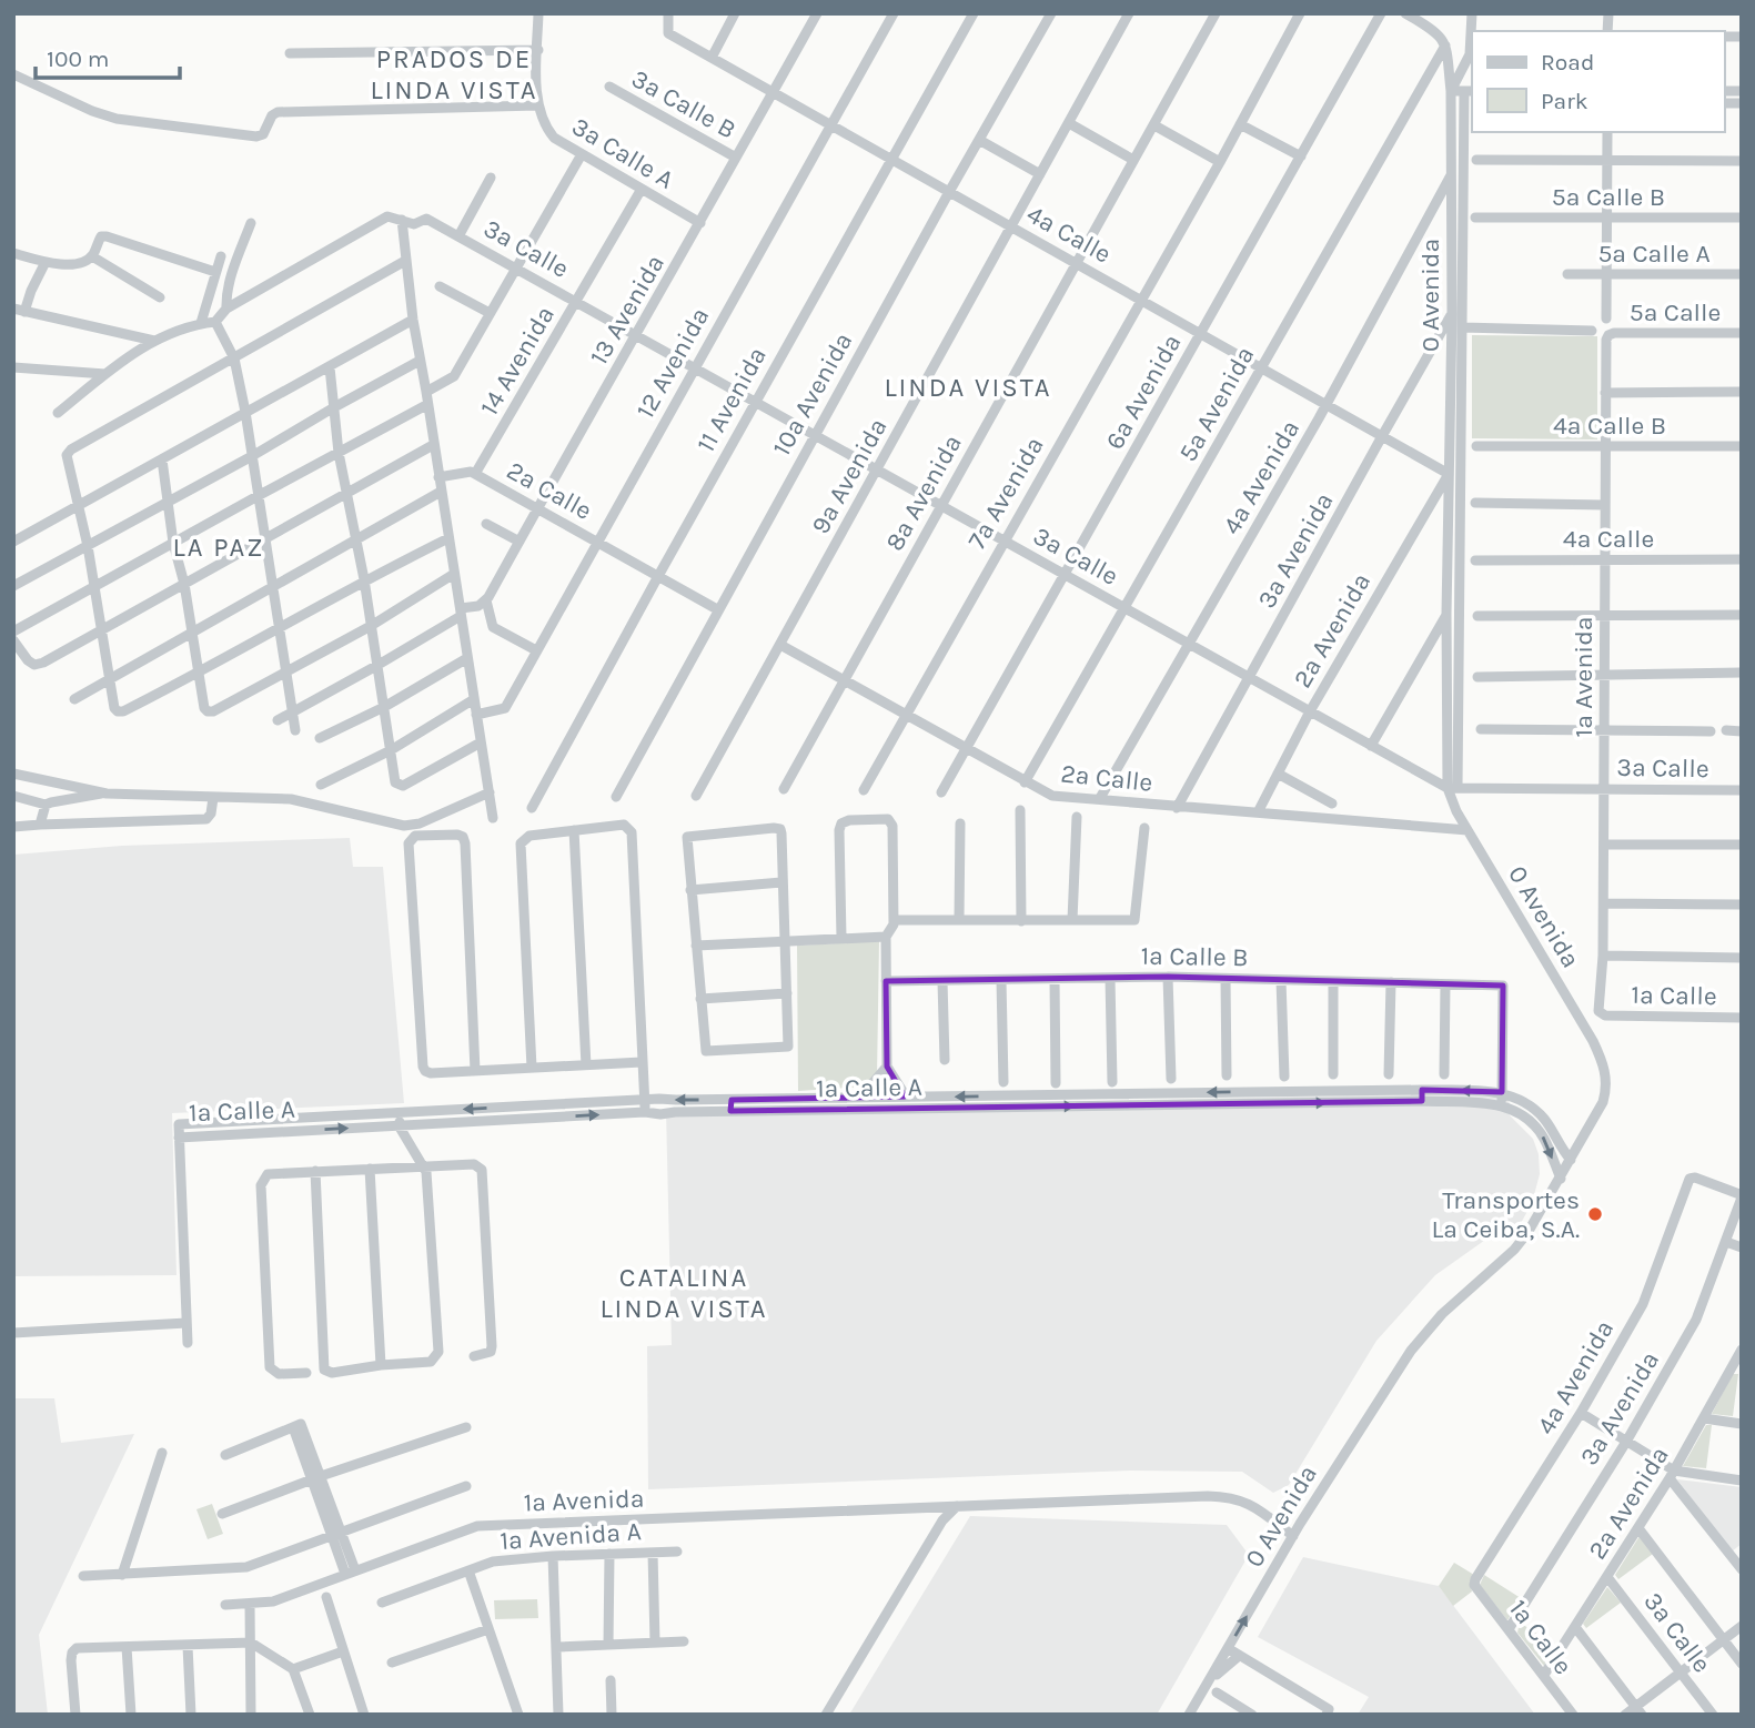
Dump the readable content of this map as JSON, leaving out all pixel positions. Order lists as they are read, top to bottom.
{
  "streets": {
    "street": [
      "3a Calle B",
      "3a Calle A",
      "5a Calle B",
      "4a Calle",
      "3a Calle",
      "5a Calle A",
      "0 Avenida",
      "13 Avenida",
      "5a Calle",
      "14 Avenida",
      "12 Avenida",
      "6a Avenida",
      "10a Avenida",
      "11 Avenida",
      "5a Avenida",
      "4a Calle B",
      "9a Avenida",
      "4a Avenida",
      "2a Calle",
      "8a Avenida",
      "7a Avenida",
      "3a Avenida",
      "2a Avenida",
      "1a Avenida",
      "1a Calle B",
      "1a Calle",
      "1a Calle A",
      "1a Avenida A"
    ]
  },
  "crossings": [
    ["3a Calle B", "13 Avenida"],
    ["3a Calle A", "13 Avenida"],
    ["3a Calle A", "14 Avenida"],
    ["4a Calle", "0 Avenida"],
    ["4a Calle", "13 Avenida"],
    ["4a Calle", "12 Avenida"],
    ["4a Calle", "6a Avenida"],
    ["4a Calle", "10a Avenida"],
    ["4a Calle", "11 Avenida"],
    ["4a Calle", "5a Avenida"],
    ["4a Calle", "9a Avenida"],
    ["4a Calle", "4a Avenida"],
    ["4a Calle", "8a Avenida"],
    ["4a Calle", "7a Avenida"],
    ["4a Calle", "3a Avenida"],
    ["4a Calle", "2a Avenida"],
    ["4a Calle", "1a Avenida"],
    ["3a Calle", "0 Avenida"],
    ["3a Calle", "13 Avenida"],
    ["3a Calle", "14 Avenida"],
    ["3a Calle", "12 Avenida"],
    ["3a Calle", "6a Avenida"],
    ["3a Calle", "10a Avenida"],
    ["3a Calle", "11 Avenida"],
    ["3a Calle", "5a Avenida"],
    ["3a Calle", "9a Avenida"],
    ["3a Calle", "4a Avenida"],
    ["3a Calle", "8a Avenida"],
    ["3a Calle", "7a Avenida"],
    ["3a Calle", "3a Avenida"],
    ["3a Calle", "2a Avenida"],
    ["3a Calle", "1a Avenida"],
    ["0 Avenida", "5a Calle"],
    ["0 Avenida", "4a Avenida"],
    ["0 Avenida", "2a Calle"],
    ["0 Avenida", "3a Avenida"],
    ["0 Avenida", "2a Avenida"],
    ["0 Avenida", "1a Avenida"],
    ["0 Avenida", "1a Calle A"],
    ["13 Avenida", "2a Calle"],
    ["5a Calle", "1a Avenida"],
    ["14 Avenida", "2a Calle"],
    ["12 Avenida", "2a Calle"],
    ["6a Avenida", "2a Calle"],
    ["10a Avenida", "2a Calle"],
    ["11 Avenida", "2a Calle"],
    ["5a Avenida", "2a Calle"],
    ["4a Calle B", "1a Avenida"],
    ["9a Avenida", "2a Calle"],
    ["4a Avenida", "2a Calle"],
    ["4a Avenida", "3a Avenida"],
    ["4a Avenida", "1a Calle"],
    ["2a Calle", "8a Avenida"],
    ["2a Calle", "7a Avenida"],
    ["2a Calle", "3a Avenida"],
    ["2a Calle", "2a Avenida"],
    ["3a Avenida", "1a Calle"],
    ["2a Avenida", "1a Calle"],
    ["1a Avenida", "1a Calle"],
    ["1a Calle B", "1a Calle A"]
  ],
  "districts": [
    "PRADOS DE LINDA VISTA",
    "LINDA VISTA",
    "LA PAZ",
    "CATALINA LINDA VISTA"
  ],
  "places": ["Transportes La Ceiba, S.A."],
  "legend": ["Road", "Park"],
  "scale_bar": "100 m"
}
